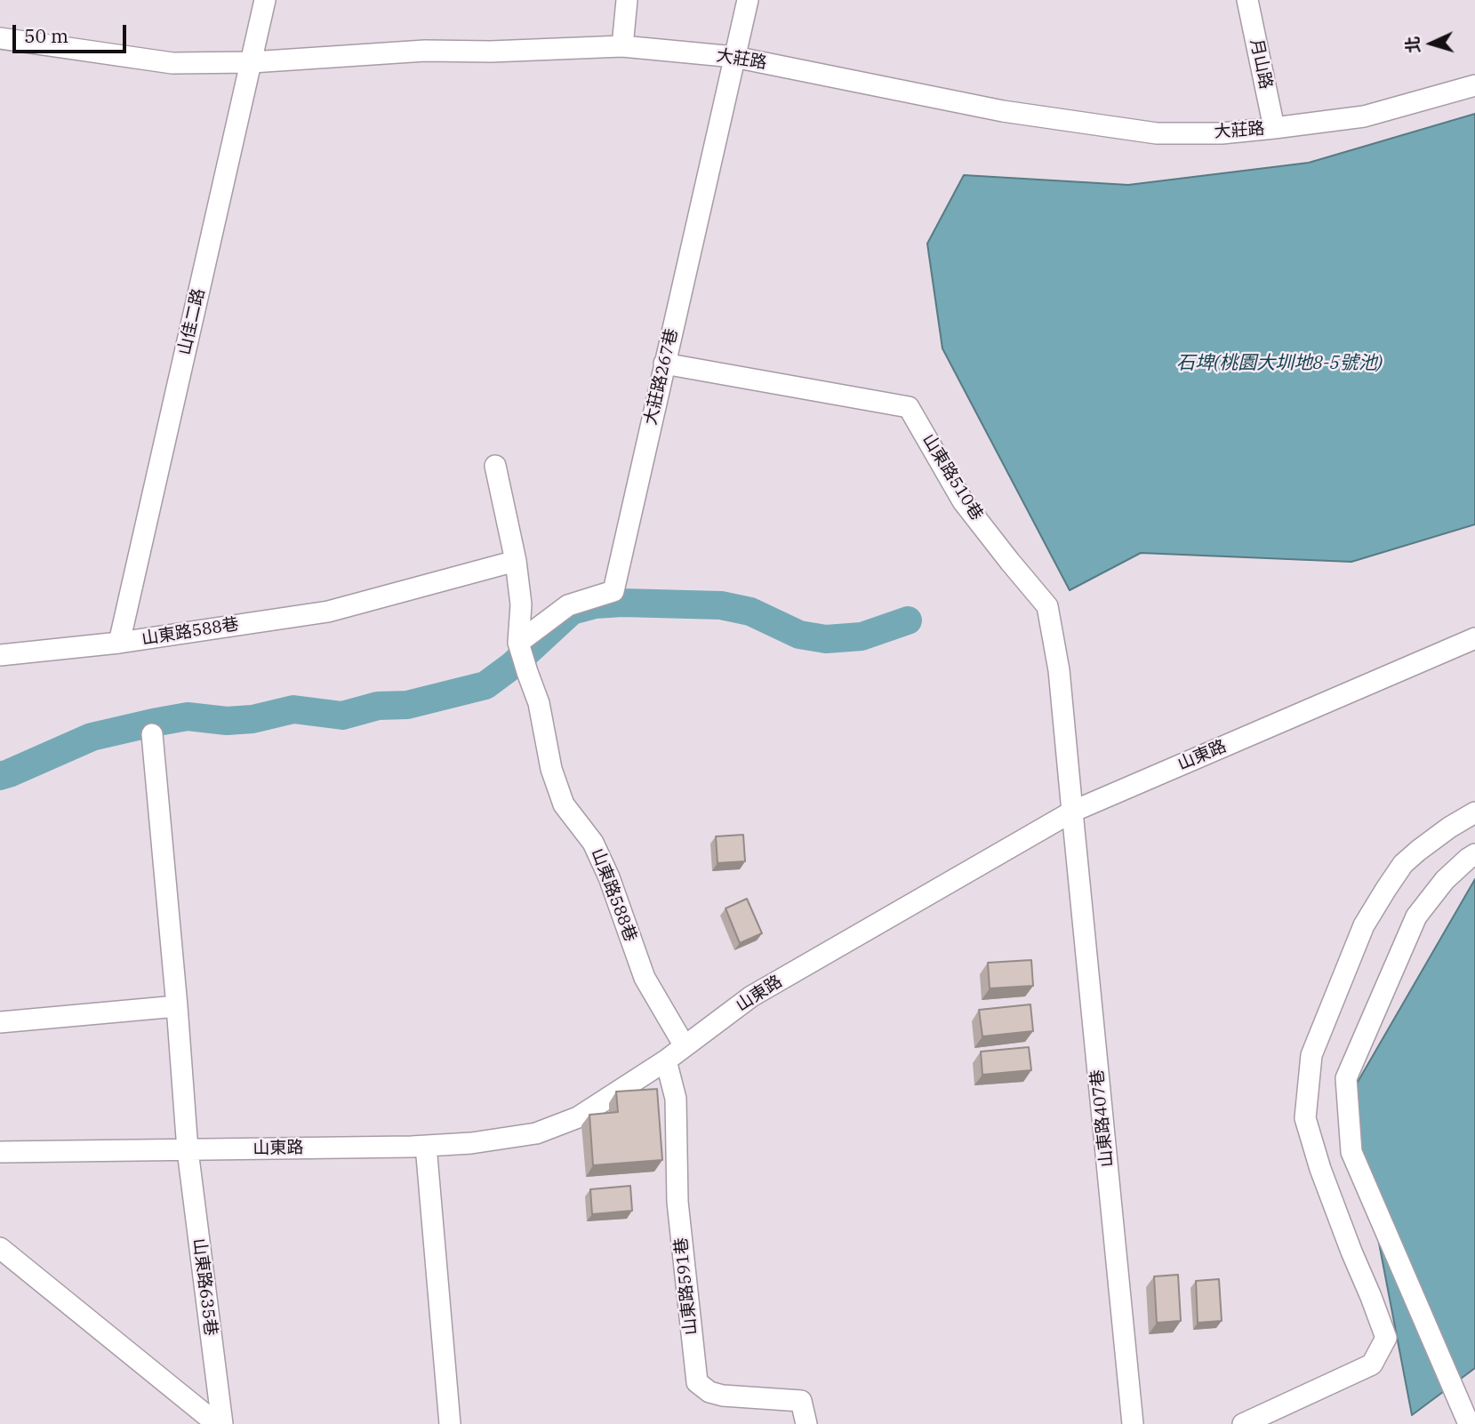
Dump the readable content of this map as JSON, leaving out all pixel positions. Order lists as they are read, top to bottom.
{
  "streets": {
    "street": [
      "大莊路",
      "月山路",
      "山佳二路",
      "大莊路267巷",
      "山東路510巷",
      "山東路588巷",
      "山東路",
      "山東路407巷",
      "山東路591巷",
      "山東路635巷"
    ]
  },
  "crossings": [
    ["大莊路", "月山路"],
    ["大莊路", "山佳二路"],
    ["大莊路", "大莊路267巷"],
    ["山佳二路", "山東路588巷"],
    ["大莊路267巷", "山東路510巷"],
    ["大莊路267巷", "山東路588巷"],
    ["山東路510巷", "山東路"],
    ["山東路510巷", "山東路407巷"],
    ["山東路588巷", "山東路"],
    ["山東路", "山東路407巷"],
    ["山東路", "山東路591巷"],
    ["山東路", "山東路635巷"]
  ],
  "water": ["石埤(桃園大圳地8-5號池)"],
  "scale_bar": "50 m",
  "north": "left"
}
